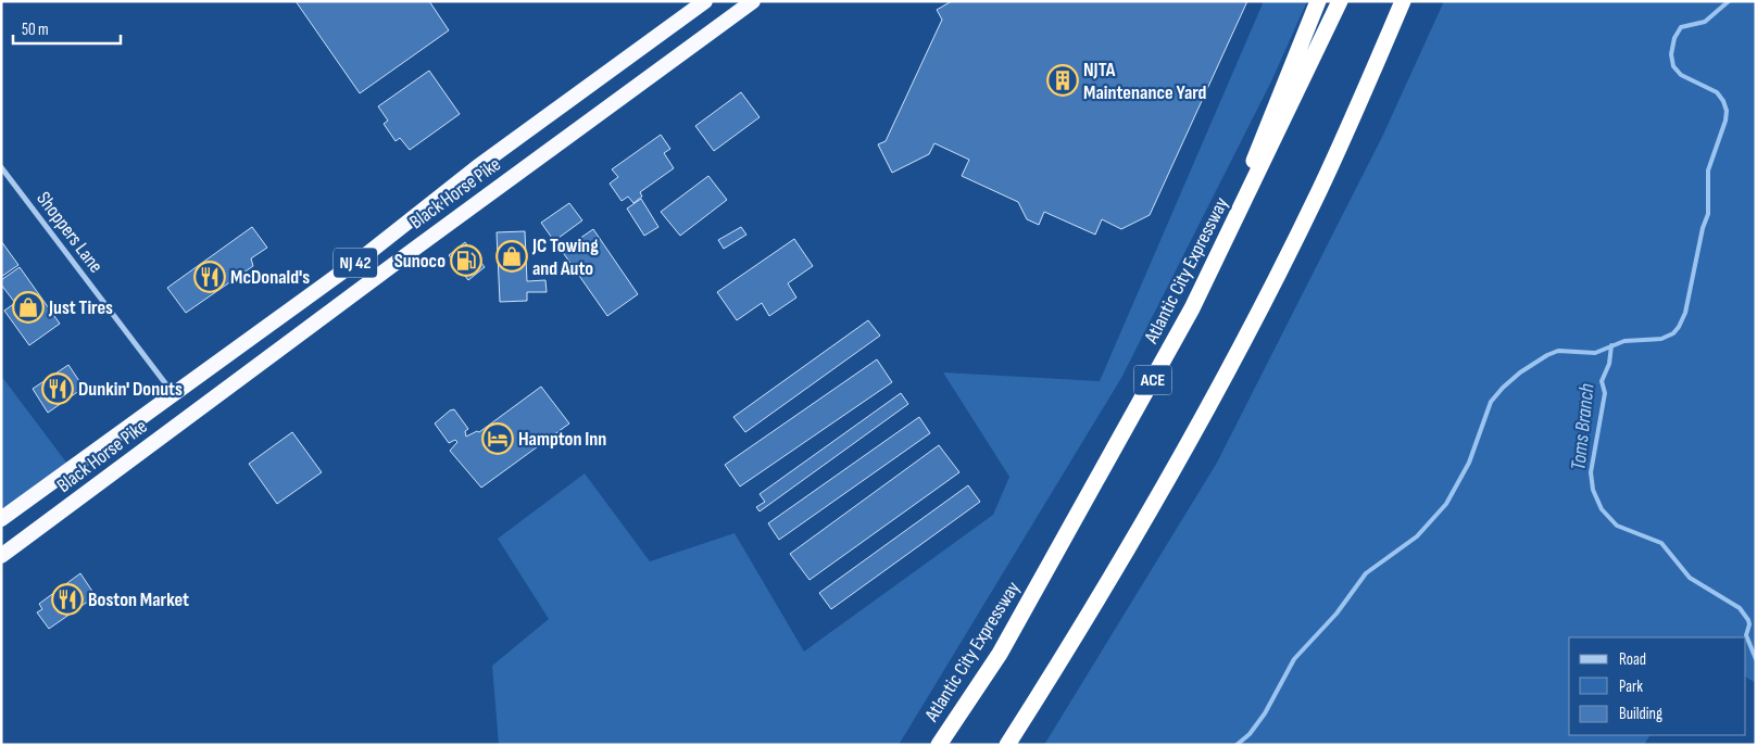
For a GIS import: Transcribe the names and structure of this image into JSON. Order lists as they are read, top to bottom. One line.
{"streets":{"highway":["Black Horse Pike","NJ 42","Atlantic City Expressway","ACE"],"street":["Shoppers Lane"]},"crossings":[["Black Horse Pike","Shoppers Lane"]],"water":["Toms Branch"],"places":{"building":["NJTA Maintenance Yard"],"shop":["JC Towing and Auto","Just Tires"],"fuel station":["Sunoco"],"restaurant":["McDonald's","Dunkin' Donuts","Boston Market"],"hotel":["Hampton Inn"]},"legend":["Road","Park","Building"],"scale_bar":"50 m"}
